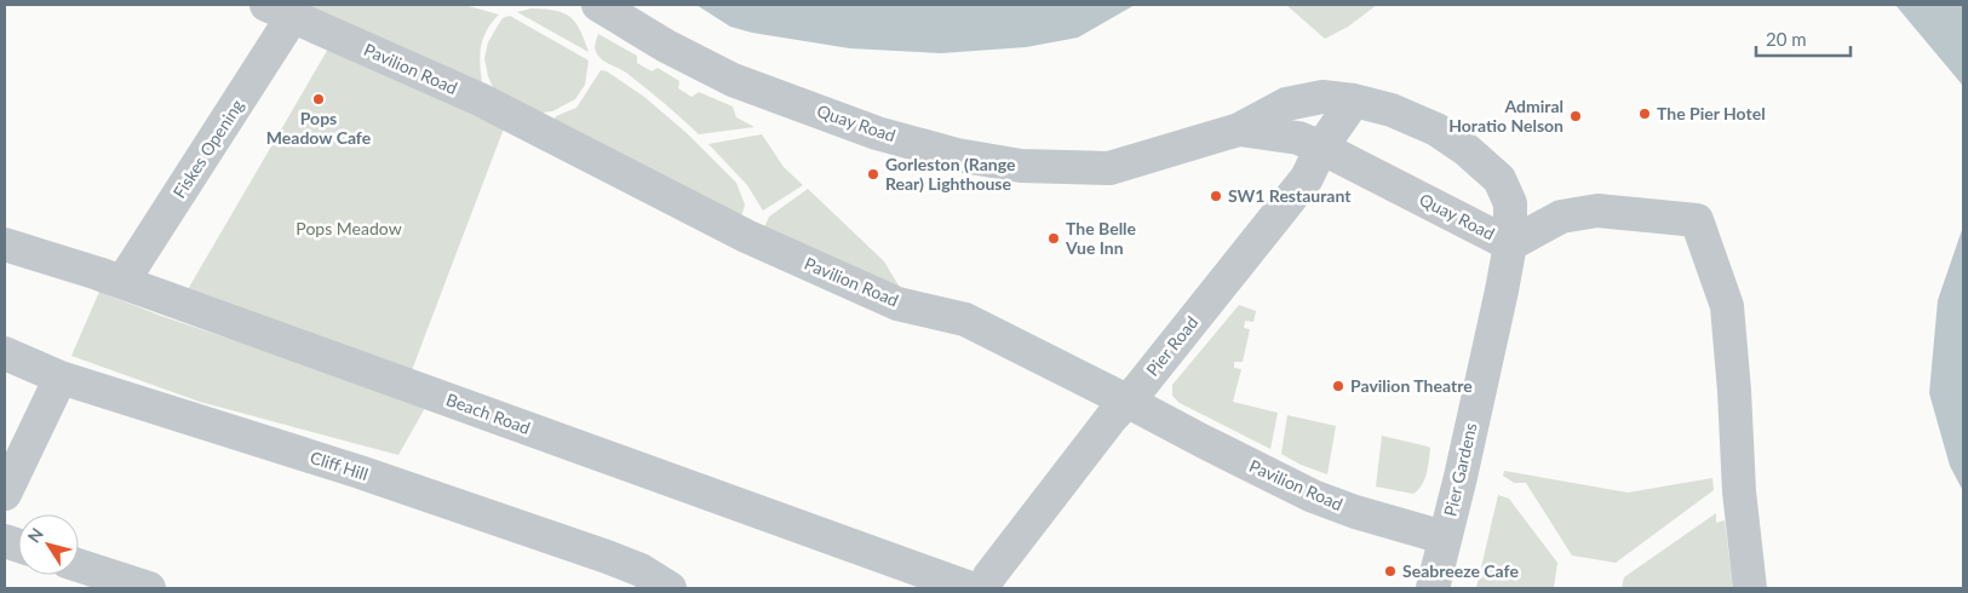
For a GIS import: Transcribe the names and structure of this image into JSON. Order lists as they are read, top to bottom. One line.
{"streets":{"street":["Pavilion Road","Quay Road","Fiskes Opening","Pier Road","Beach Road","Cliff Hill","Pier Gardens"]},"crossings":[["Pavilion Road","Fiskes Opening"],["Pavilion Road","Pier Road"],["Pavilion Road","Pier Gardens"],["Quay Road","Pier Road"],["Quay Road","Pier Gardens"],["Fiskes Opening","Beach Road"]],"parks":["Pops Meadow"],"places":["Pops Meadow Cafe","The Pier Hotel","Admiral Horatio Nelson","Gorleston (Range Rear) Lighthouse","SW1 Restaurant","The Belle Vue Inn","Pavilion Theatre","Seabreeze Cafe"],"scale_bar":"20 m","north":"top left"}
